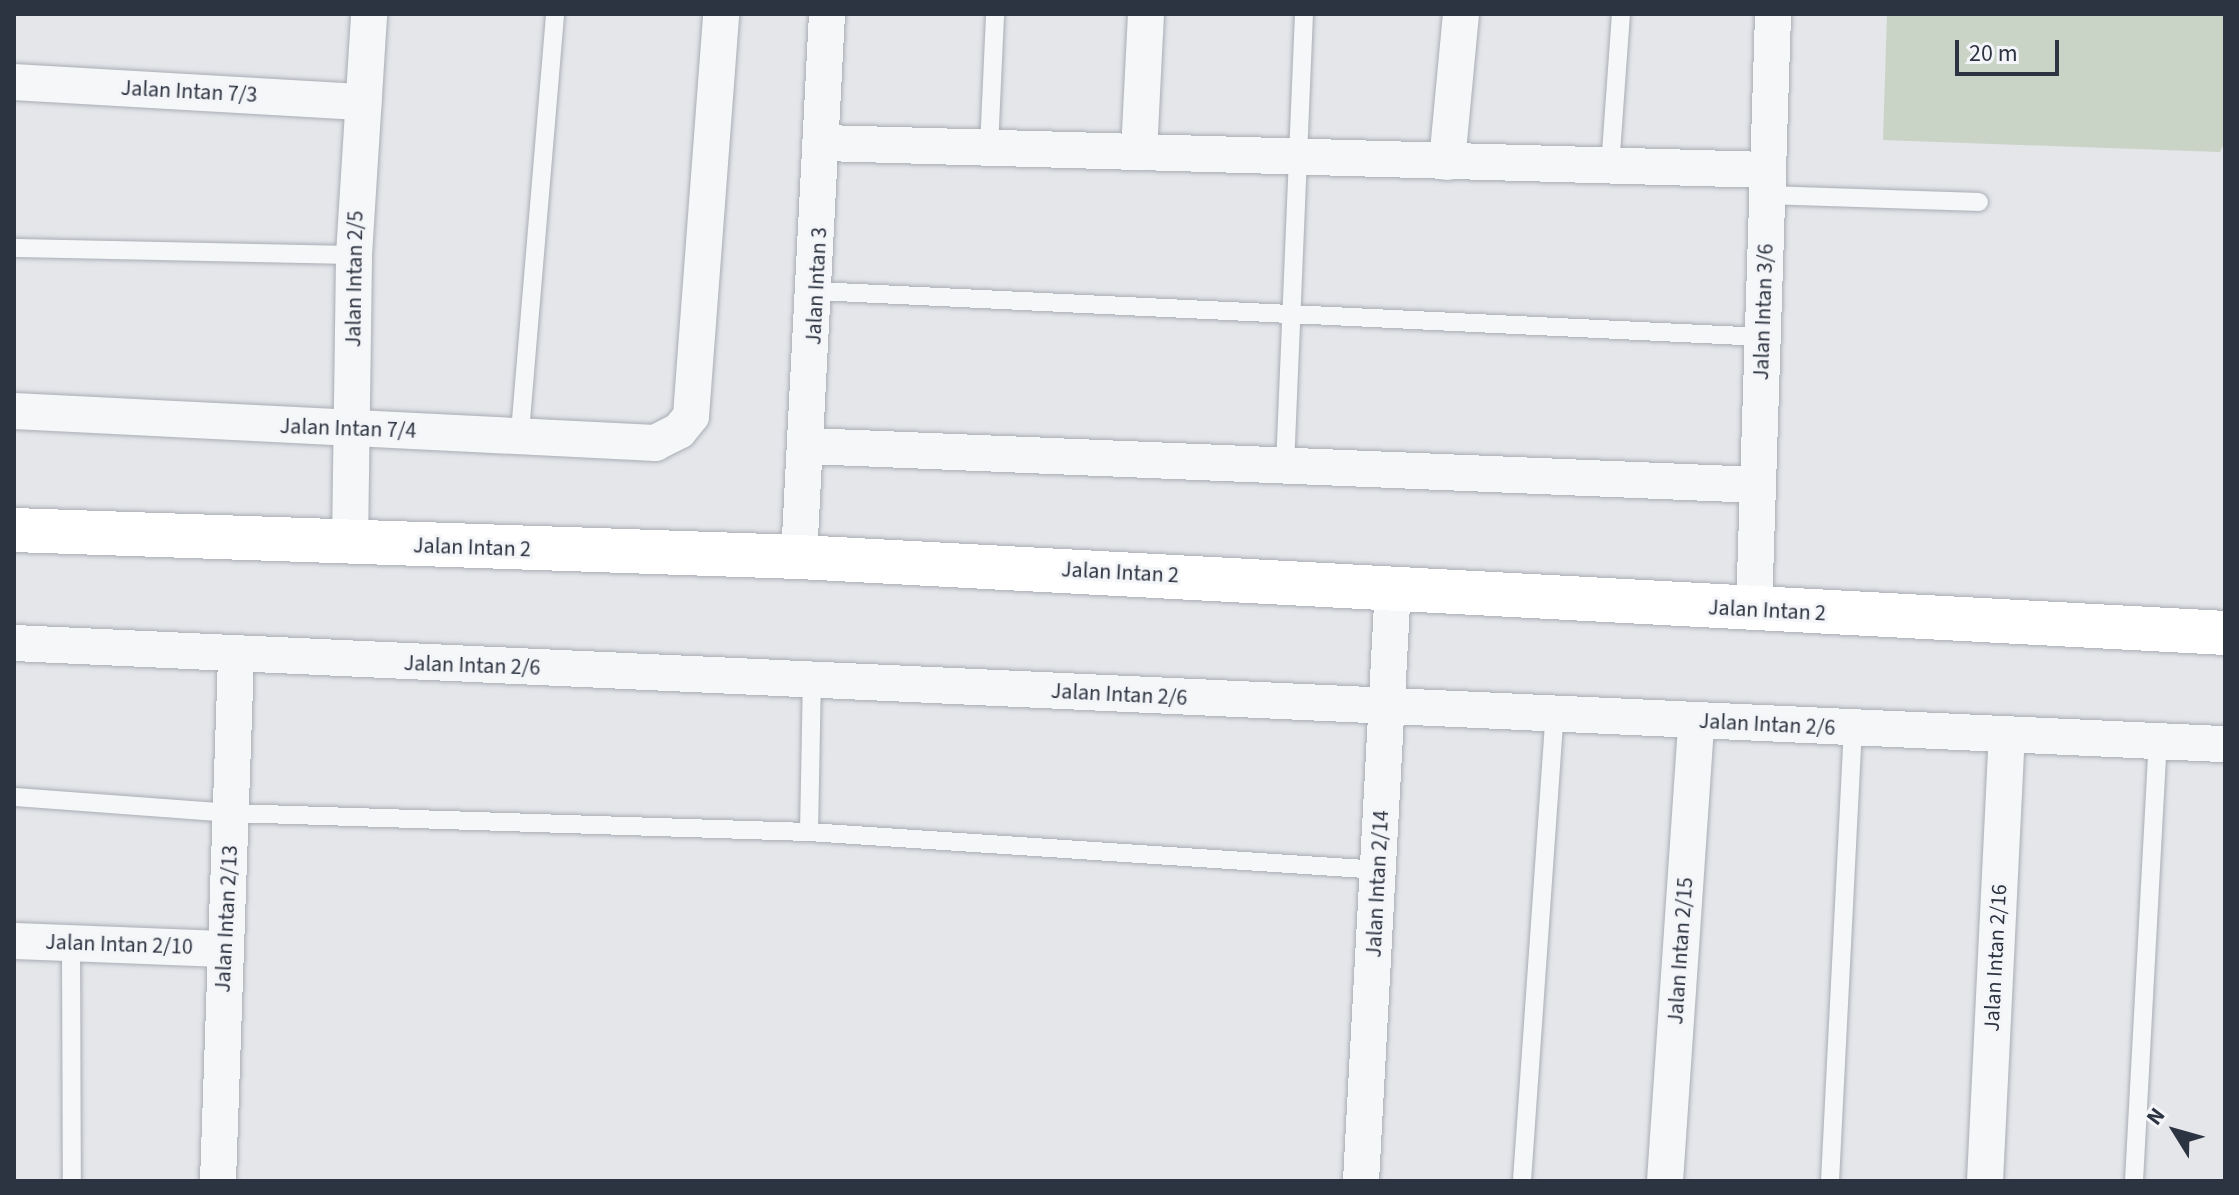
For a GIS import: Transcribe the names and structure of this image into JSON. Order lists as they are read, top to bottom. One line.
{"streets":{"street":["Jalan Intan 7/3","Jalan Intan 2/5","Jalan Intan 3","Jalan Intan 3/6","Jalan Intan 7/4","Jalan Intan 2","Jalan Intan 2/6","Jalan Intan 2/14","Jalan Intan 2/13","Jalan Intan 2/10","Jalan Intan 2/15","Jalan Intan 2/16"]},"crossings":[["Jalan Intan 7/3","Jalan Intan 2/5"],["Jalan Intan 2/5","Jalan Intan 7/4"],["Jalan Intan 2/5","Jalan Intan 2"],["Jalan Intan 3","Jalan Intan 2"],["Jalan Intan 3/6","Jalan Intan 2"],["Jalan Intan 2","Jalan Intan 2/14"],["Jalan Intan 2/6","Jalan Intan 2/14"],["Jalan Intan 2/6","Jalan Intan 2/13"],["Jalan Intan 2/6","Jalan Intan 2/15"],["Jalan Intan 2/6","Jalan Intan 2/16"],["Jalan Intan 2/13","Jalan Intan 2/10"]],"scale_bar":"20 m","north":"top left"}
